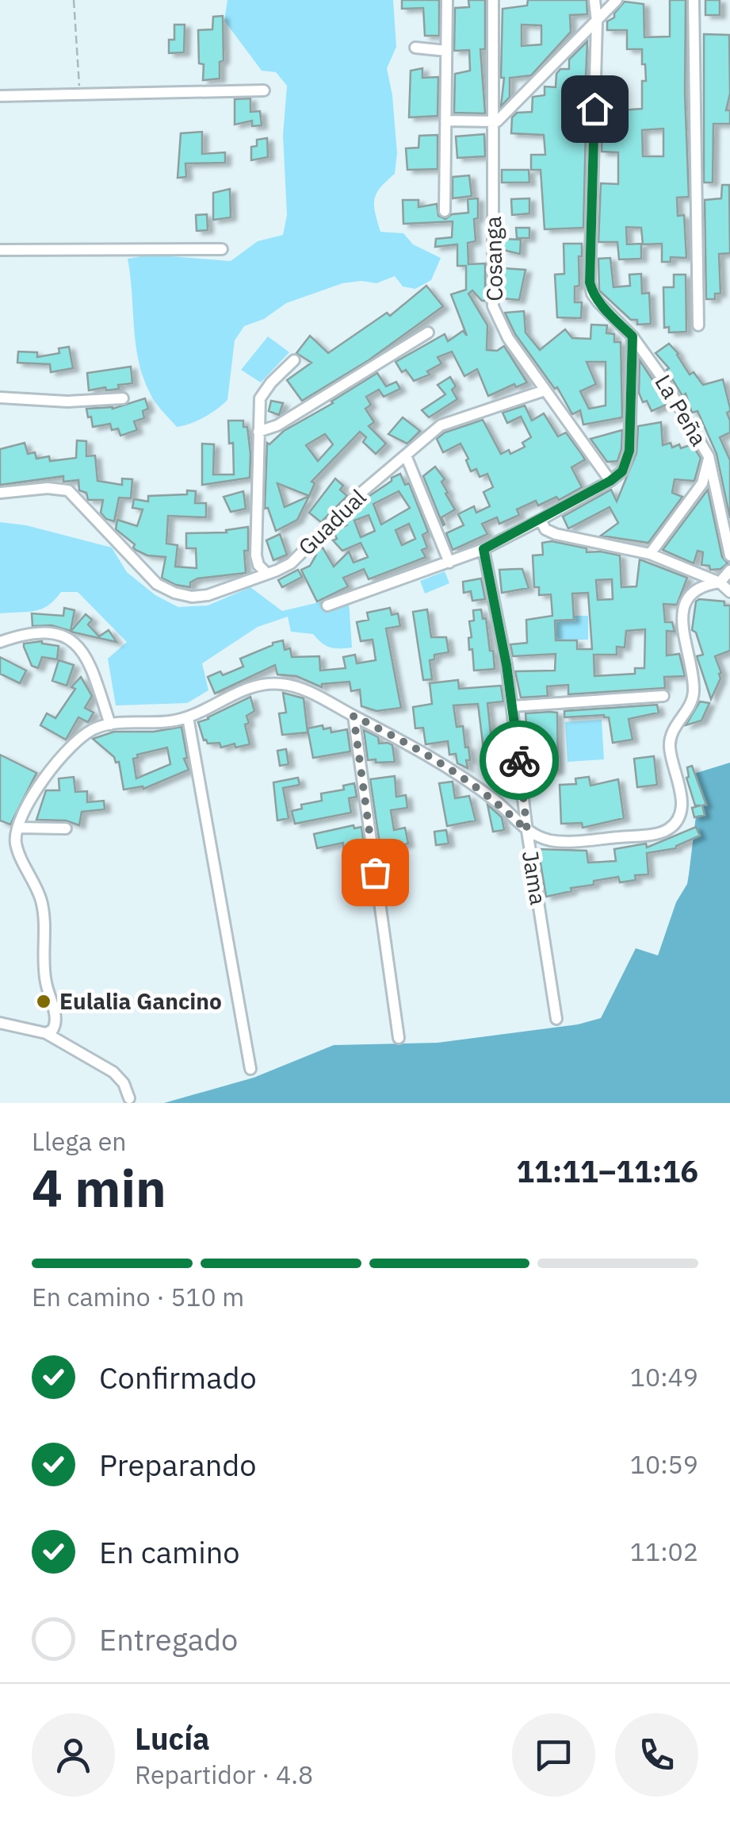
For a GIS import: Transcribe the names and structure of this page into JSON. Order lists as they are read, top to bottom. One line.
{"streets":{"street":["Cosanga","La Peña","Guadual","Jama"]},"crossings":[["Cosanga","Guadual"]],"places":["Eulalia Gancino"],"page":{"heading":["4 min","Llega en","11:11–11:16"],"panel":["Lucía","Repartidor · 4.8"],"bar":"En camino · 510 m","list":[["Confirmado","10:49"],["Preparando","10:59"],["En camino","11:02"],"Entregado"]}}
